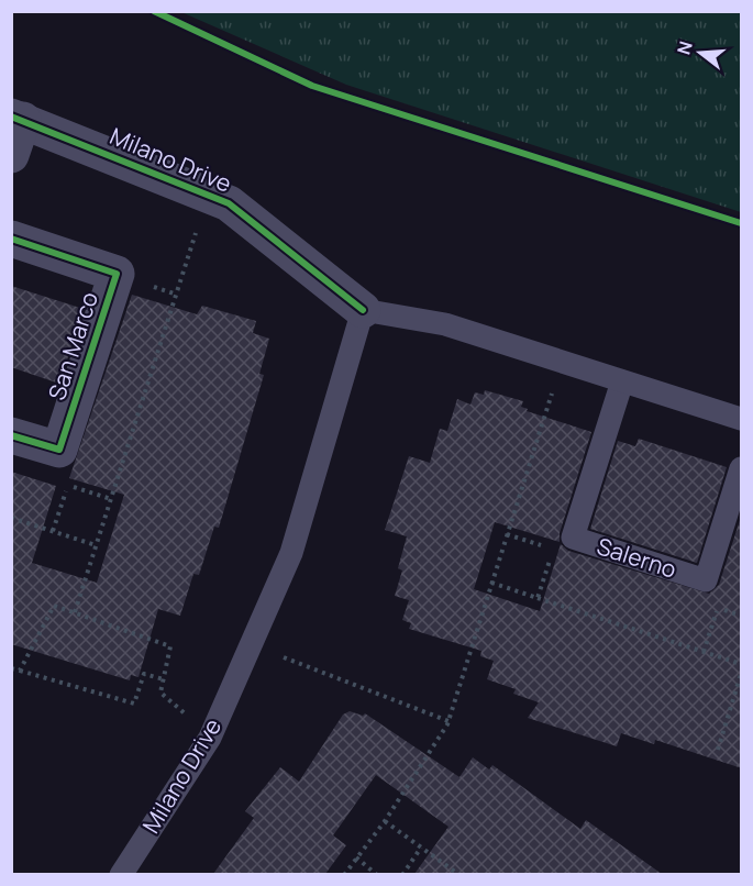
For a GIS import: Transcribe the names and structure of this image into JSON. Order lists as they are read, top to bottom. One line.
{"streets":{"street":["Milano Drive","San Marco"],"lane":["Salerno"]},"north":"left"}
